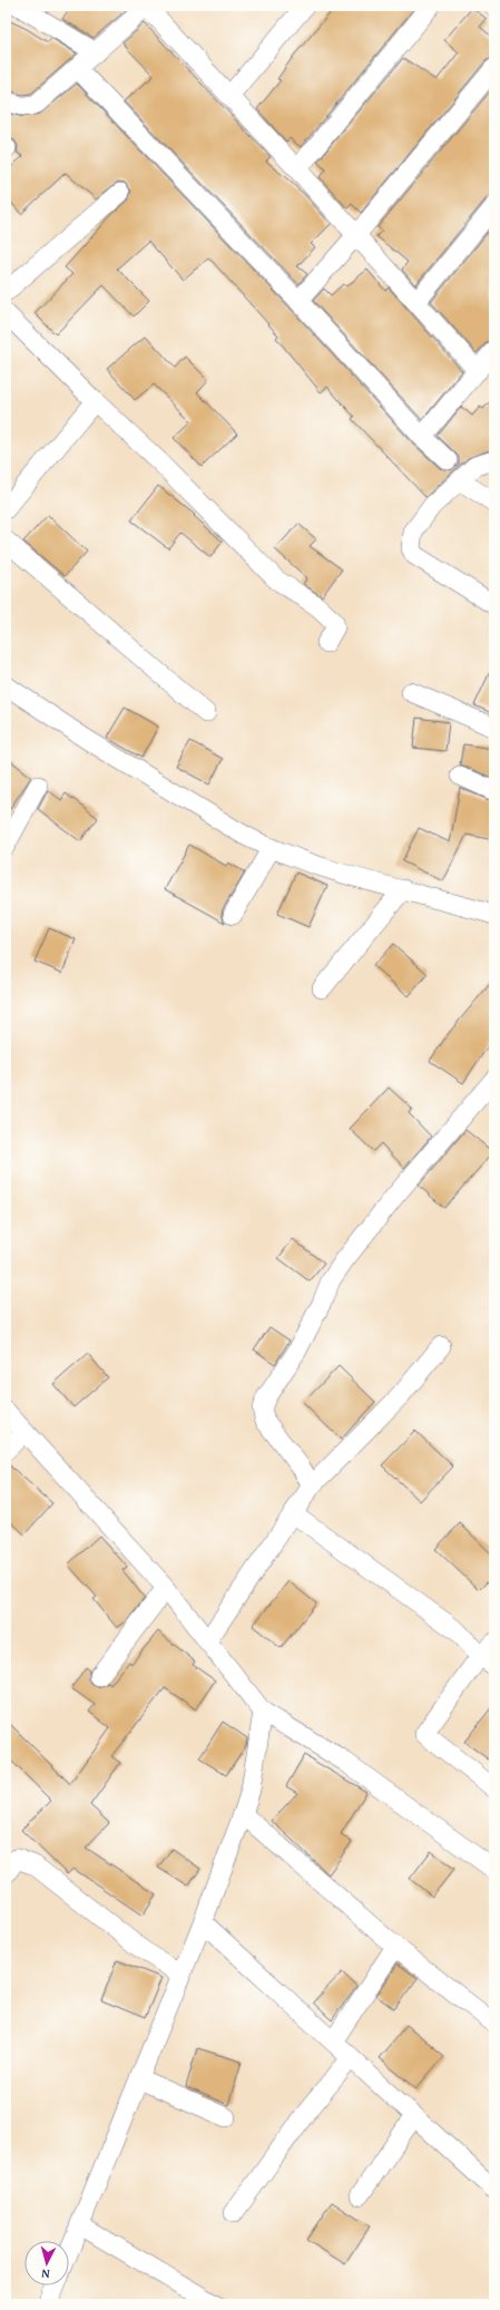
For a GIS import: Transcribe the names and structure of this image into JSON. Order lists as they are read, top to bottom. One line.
{"north":"bottom"}
